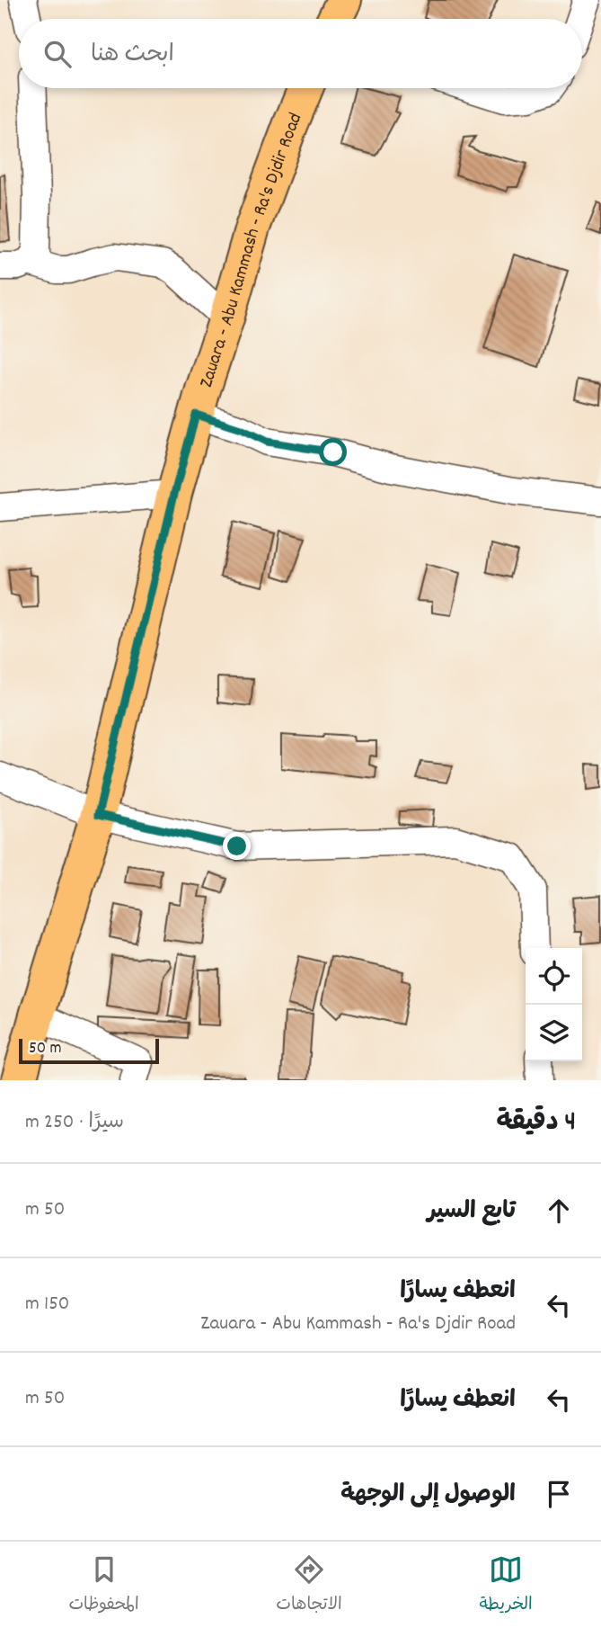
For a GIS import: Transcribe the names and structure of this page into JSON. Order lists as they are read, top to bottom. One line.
{"streets":{"main road":["Zauara - Abu Kammash - Ra's Djdir Road"]},"scale_bar":"50 m","page":{"search":"ابحث هنا","scale":"50 m","heading":["4 دقيقة","سيرًا · 250 m"],"list":[["تابع السير","50 m"],["انعطف يسارًا","Zauara - Abu Kammash - Ra's Djdir Road","150 m"],["انعطف يسارًا","50 m"],"الوصول إلى الوجهة"],"nav":["الخريطة","الاتجاهات","المحفوظات"]}}
